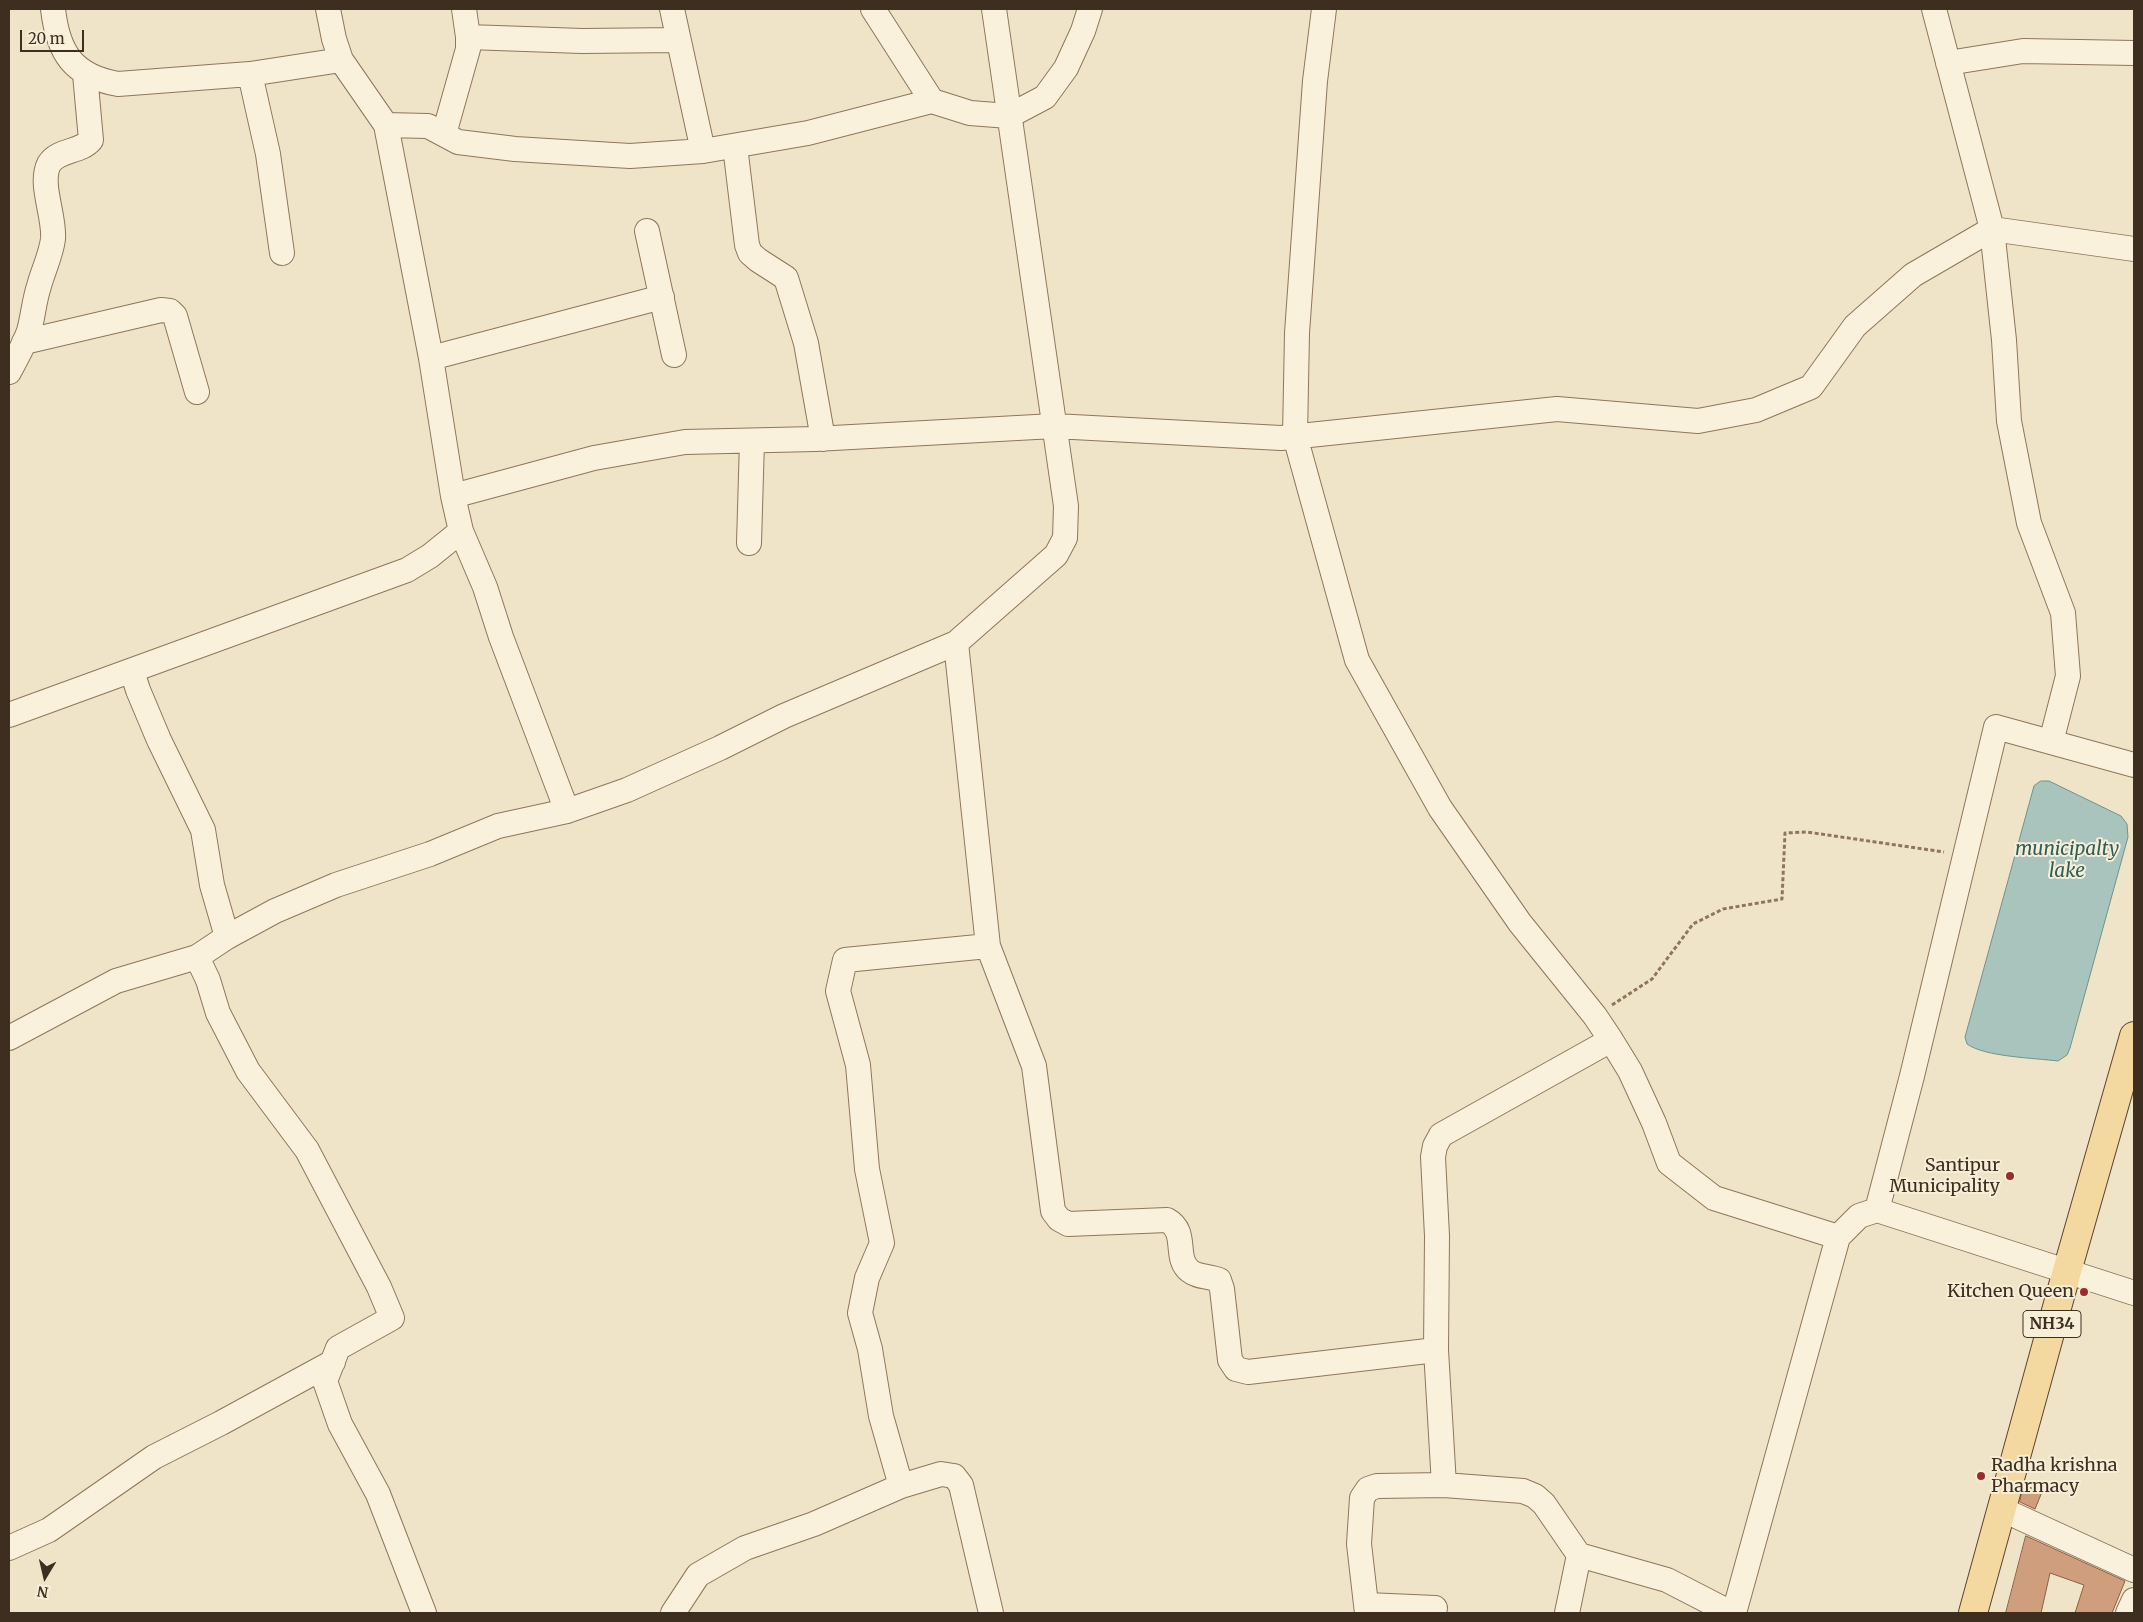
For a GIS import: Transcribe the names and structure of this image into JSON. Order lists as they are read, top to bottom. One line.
{"streets":{"main road":["NH34"]},"water":["municipalty lake"],"places":["Santipur Municipality","Kitchen Queen","Radha krishna Pharmacy"],"scale_bar":"20 m","north":"bottom"}
